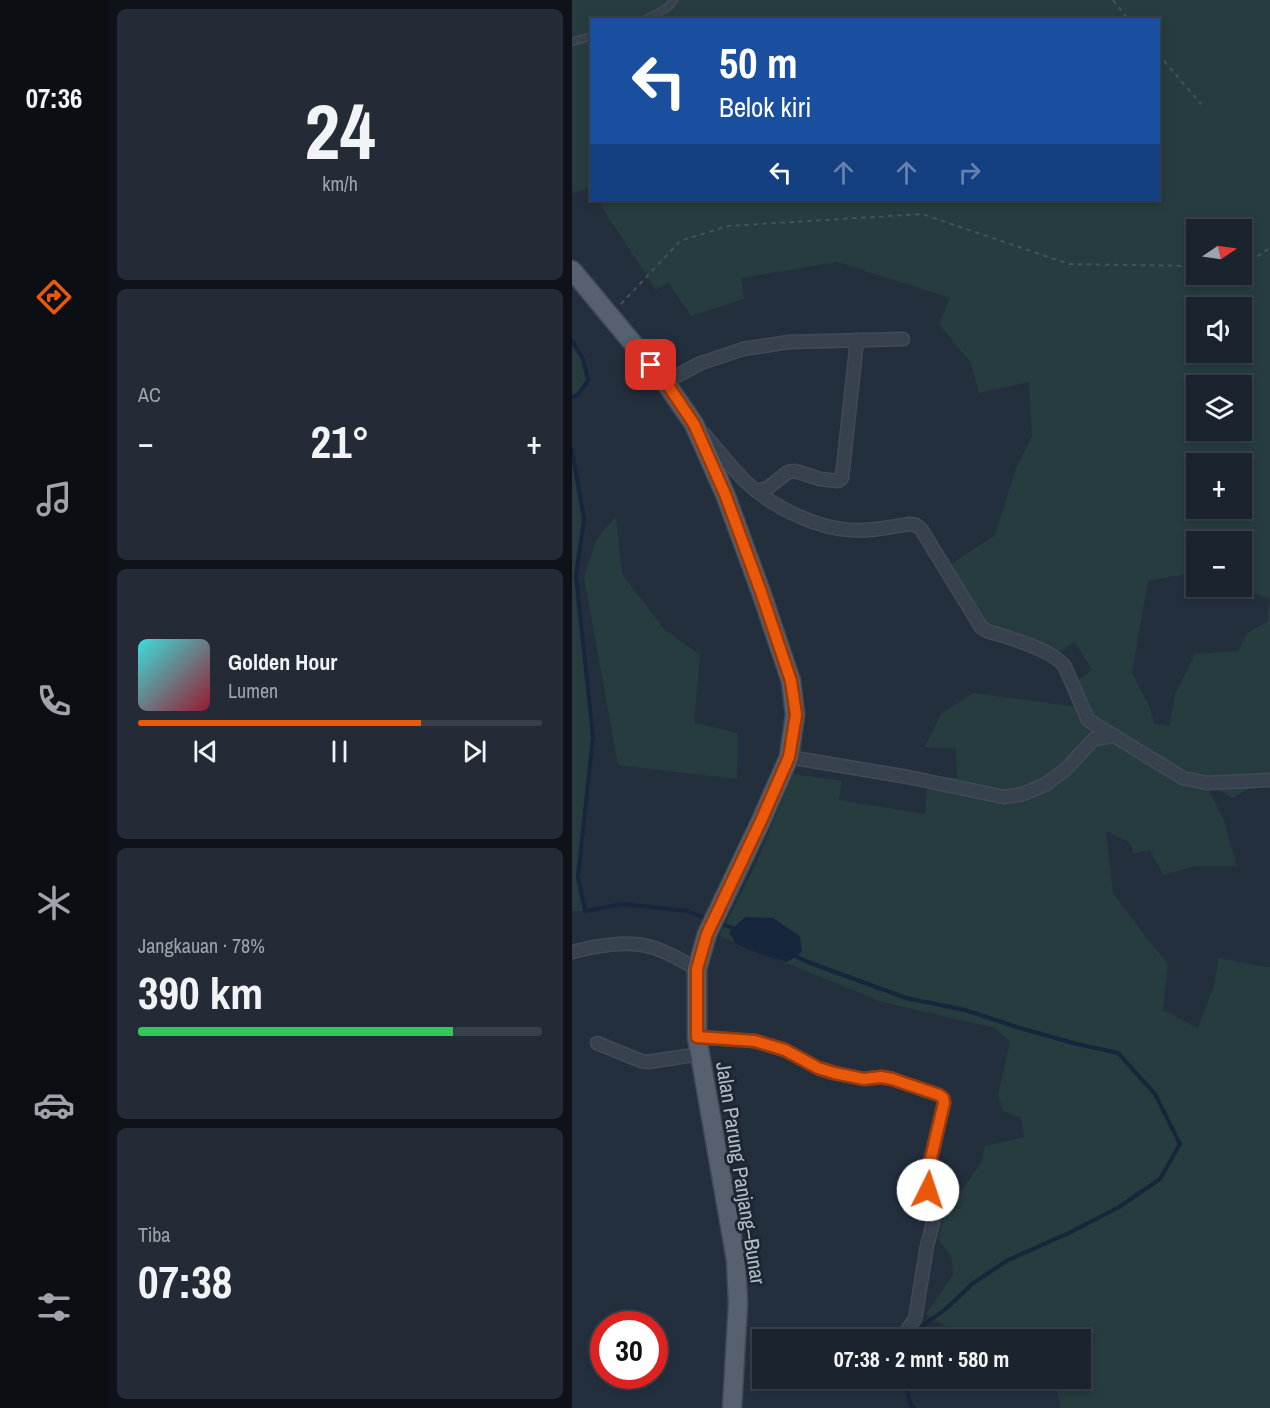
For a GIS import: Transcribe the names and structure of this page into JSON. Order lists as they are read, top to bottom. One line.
{"streets":{"main road":["Jalan Parung Panjang–Bunar"]},"north":"right","page":{"tabs":"07:36","tile":[["24","km/h"],"AC",["Jangkauan · 78%","390 km"],["Tiba","07:38"]],"turn":["50 m","Belok kiri"],"map_buttons":["+","−"],"heat":["−","21°","+"],"song":["Golden Hour","Lumen"],"limit":"30","trip":"07:38 · 2 mnt · 580 m"}}
